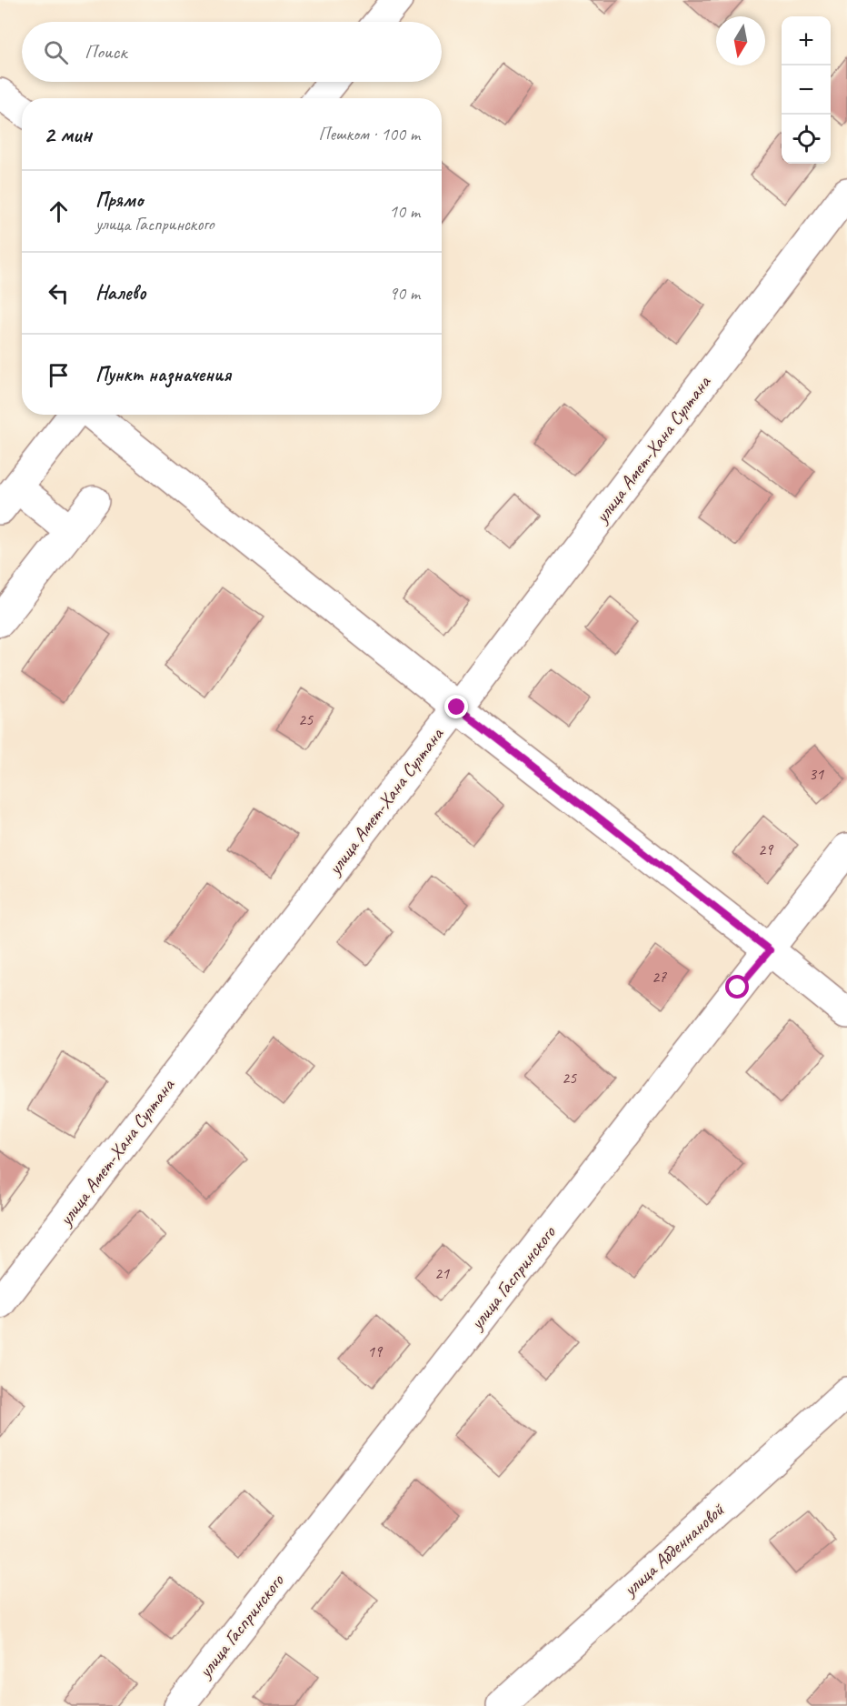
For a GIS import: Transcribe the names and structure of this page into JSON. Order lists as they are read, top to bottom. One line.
{"streets":{"street":["улица Амет-Хана Султана","улица Гаспринского","улица Абденнановой"]},"house_numbers":["25","31","29","27","25","21","19"],"north":"bottom","page":{"map_buttons":["+","−"],"search":"Поиск","heading":["2 мин","Пешком · 100 m"],"list":[["Прямо","улица Гаспринского","10 m"],["Налево","90 m"],"Пункт назначения"]}}
